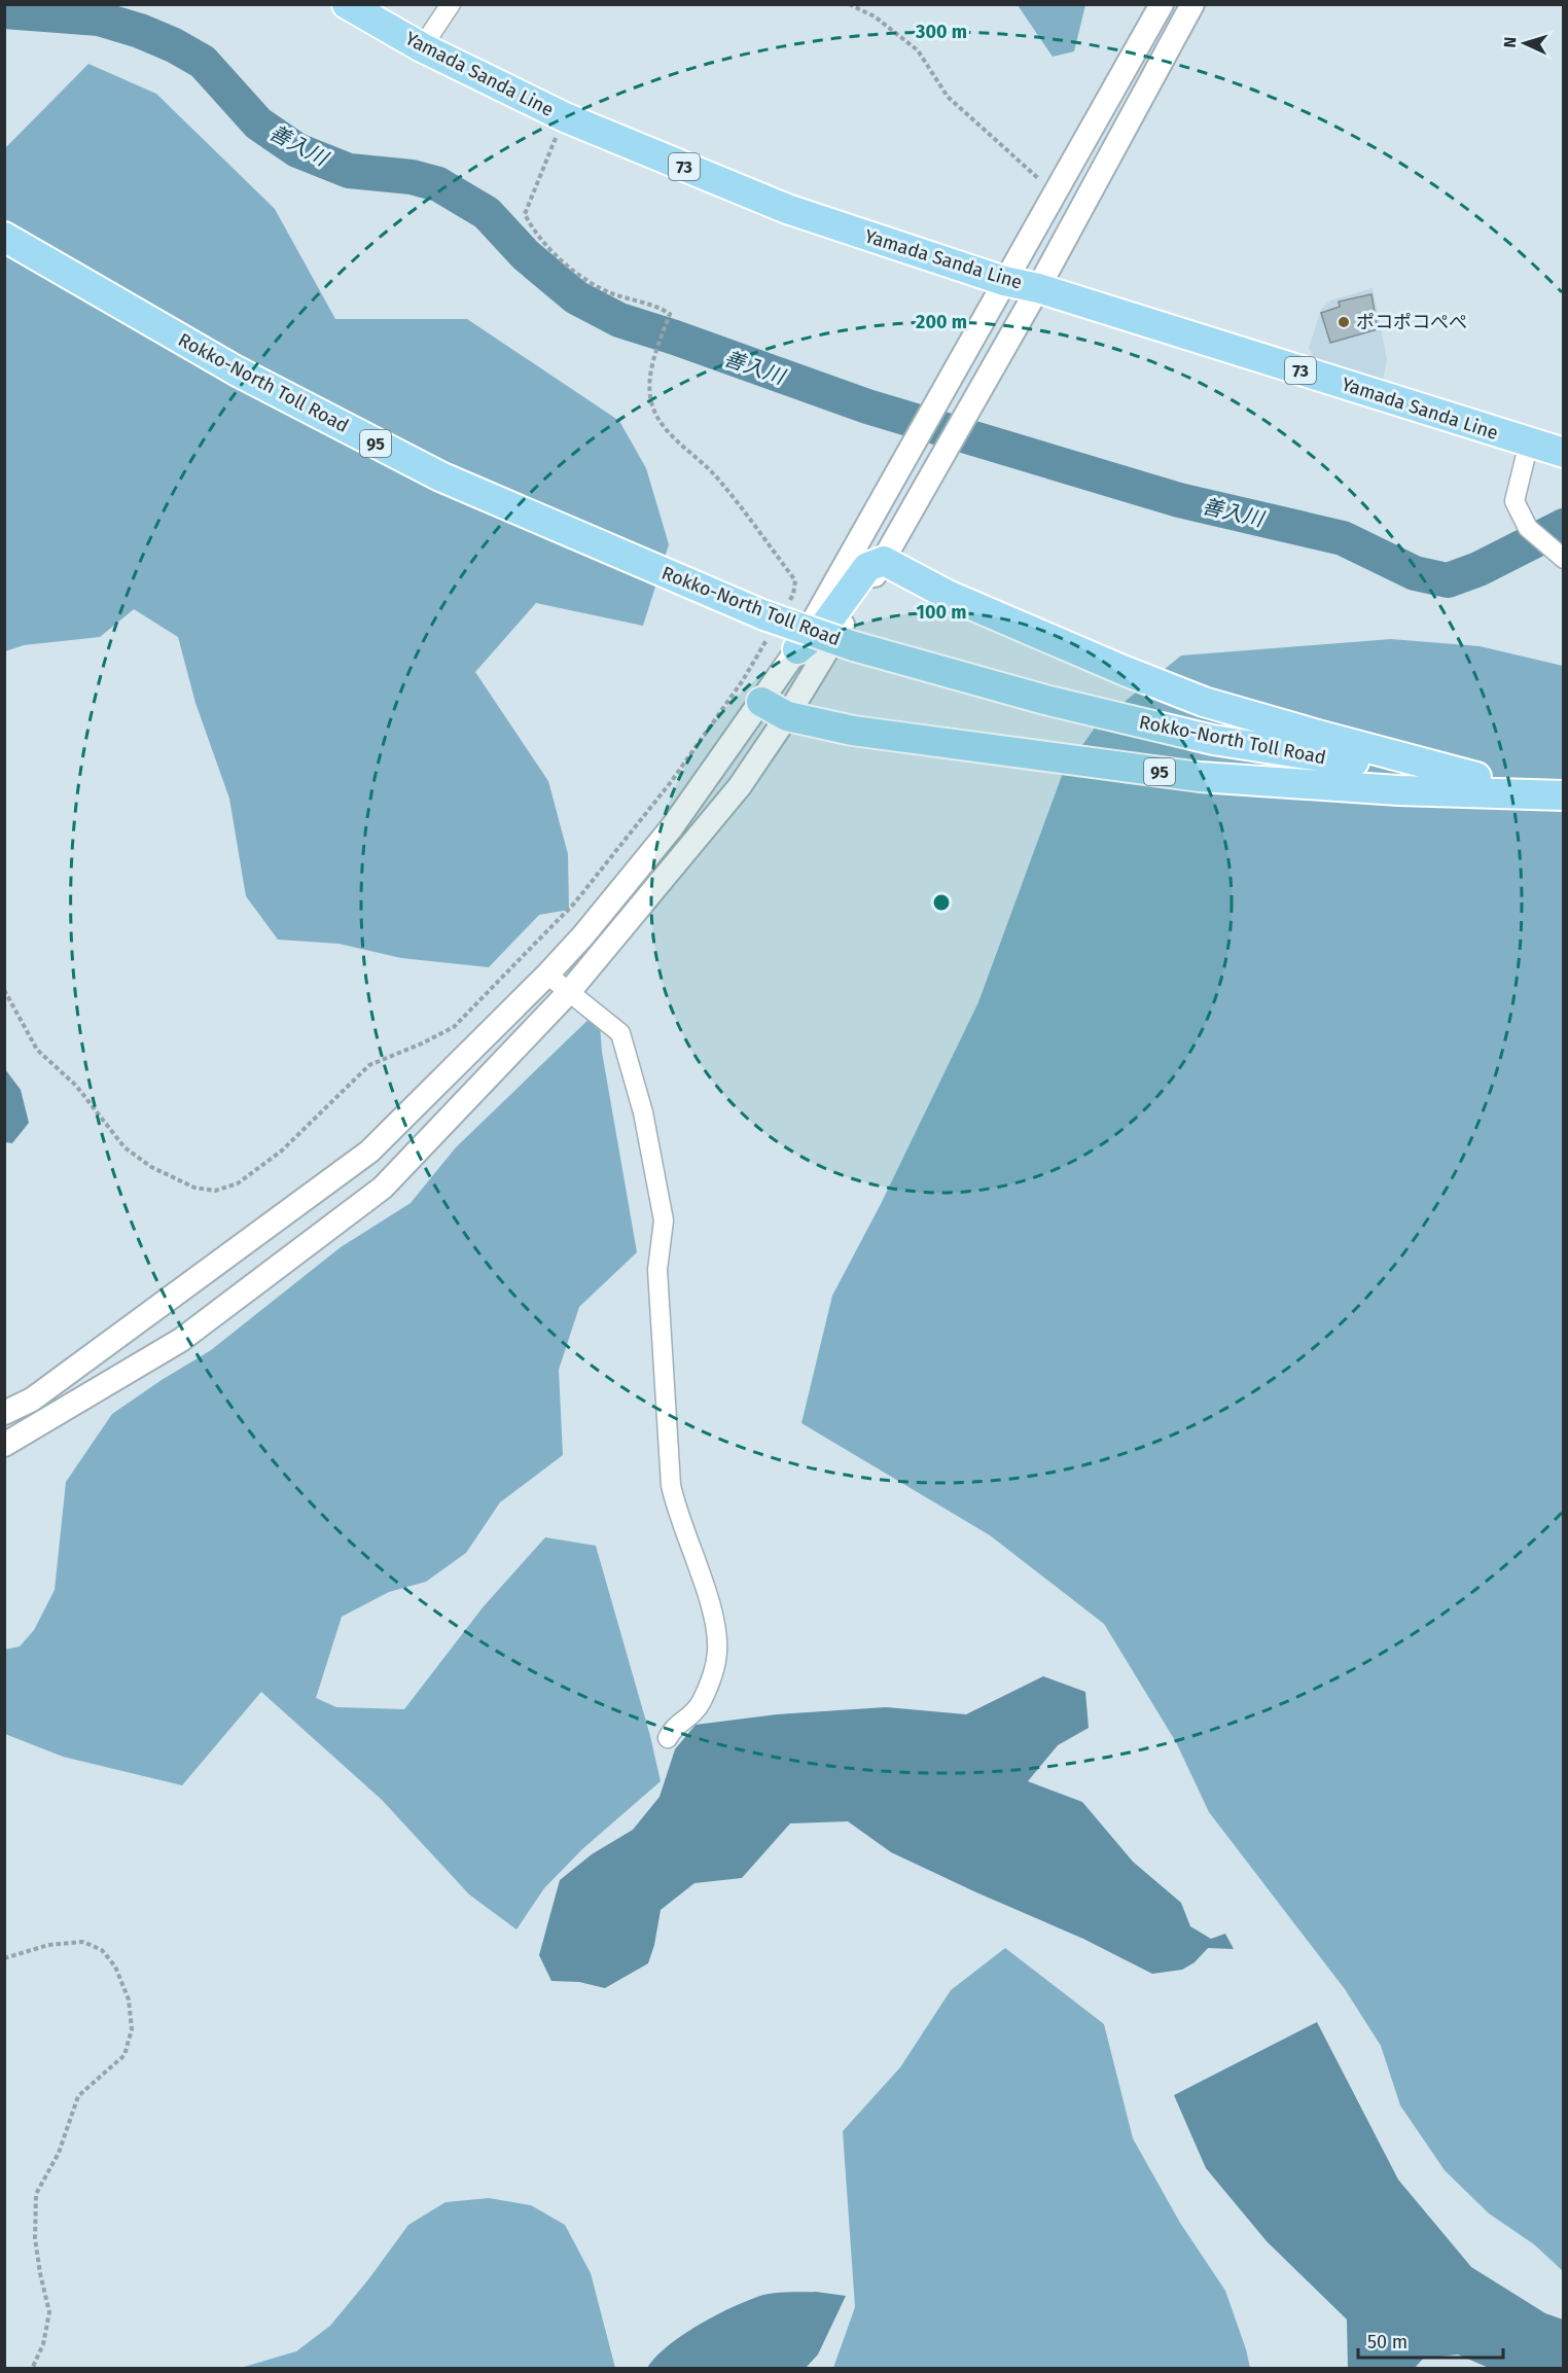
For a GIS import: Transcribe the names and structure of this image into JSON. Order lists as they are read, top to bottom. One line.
{"streets":{"main road":["Yamada Sanda Line","73","Rokko-North Toll Road","95"]},"crossings":[["Rokko-North Toll Road","95"]],"water":["善入川"],"places":["ポコポコぺぺ"],"scale_bar":"50 m","north":"left","rings":["300 m","200 m","100 m"]}
